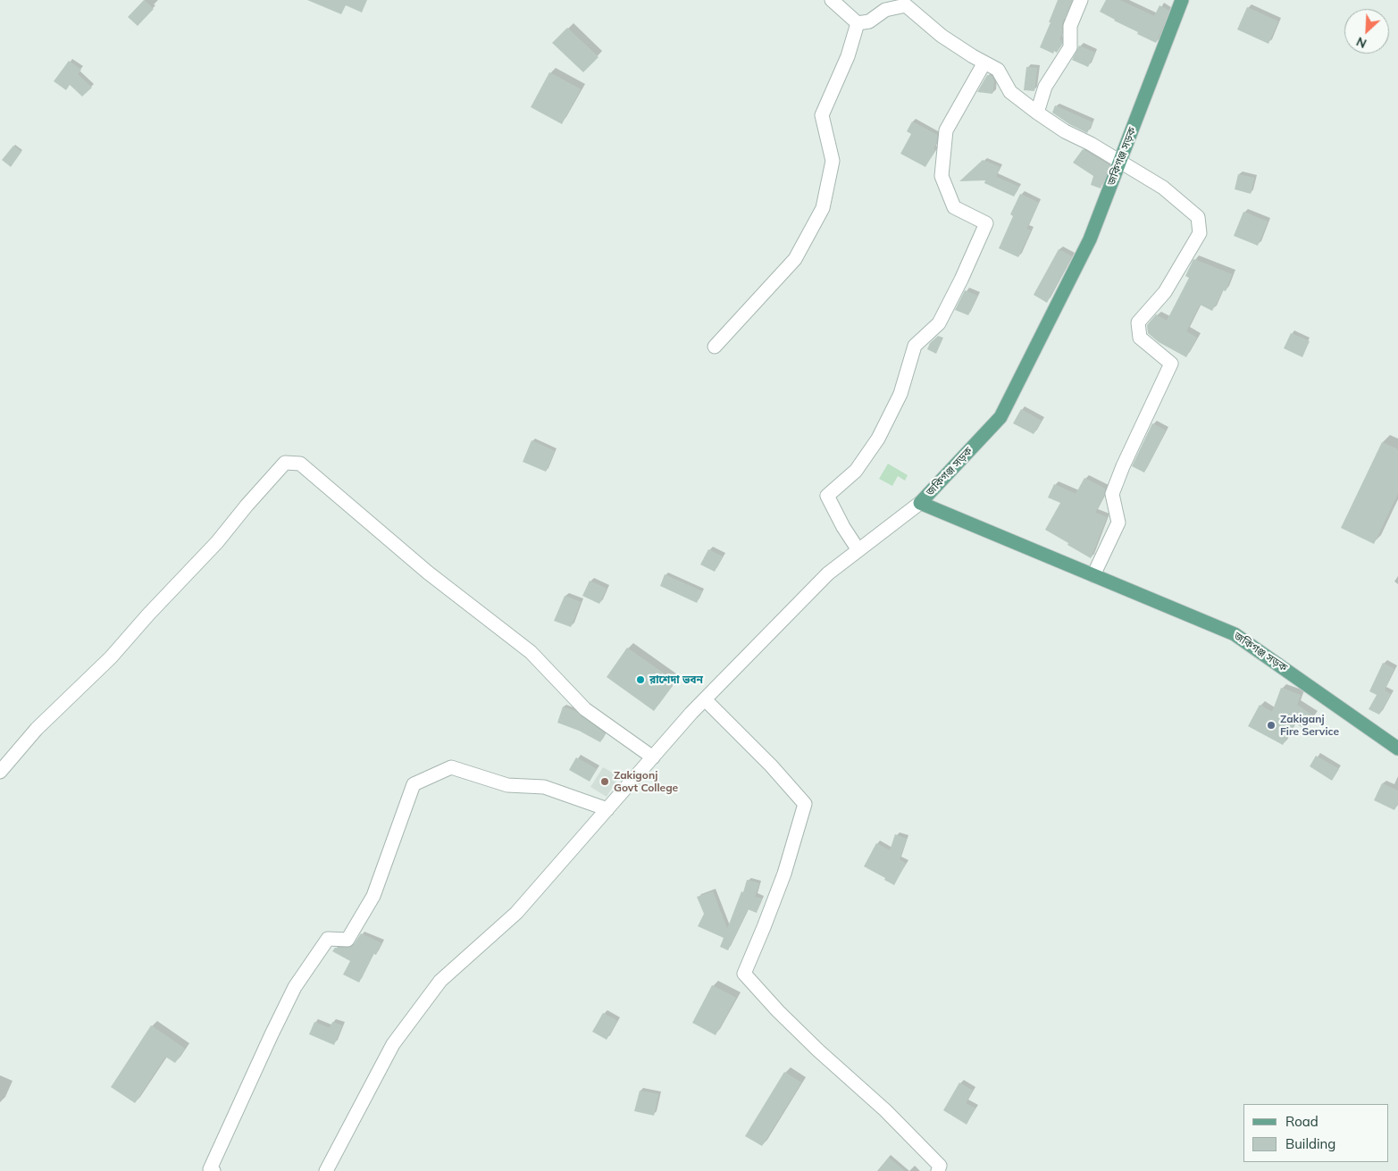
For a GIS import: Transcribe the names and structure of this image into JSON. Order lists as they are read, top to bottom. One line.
{"streets":{"main road":["জকিগঞ্জ সড়ক"]},"places":["রাশেদা ভবন","Zakiganj Fire Service","Zakigonj Govt College"],"legend":["Road","Building"],"north":"bottom left"}
